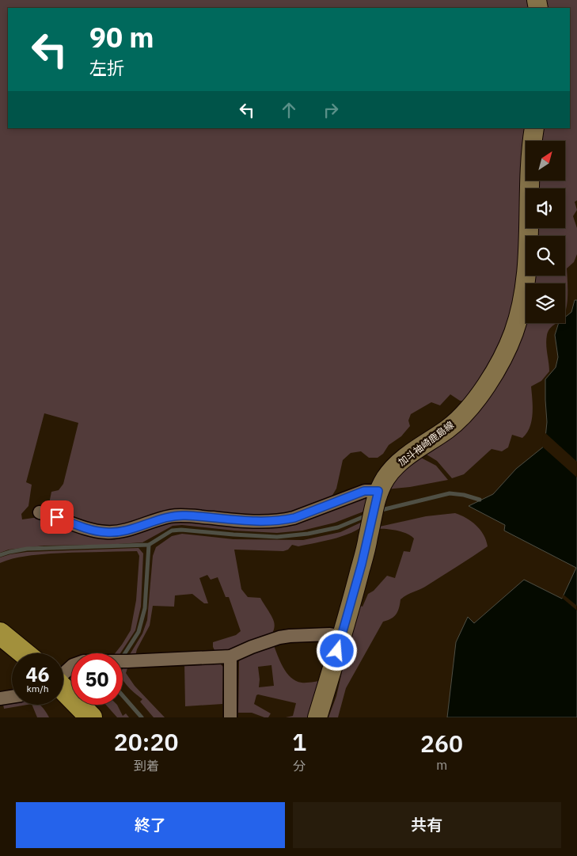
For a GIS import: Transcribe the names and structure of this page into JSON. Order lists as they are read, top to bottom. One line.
{"streets":{"main road":["加斗袖崎鹿島線"]},"north":"top right","page":{"turn":["90 m","左折"],"speed":"46 km/h","limit":"50","eta":["20:20","到着","1","分","260","m"],"buttons":["終了","共有"]}}
